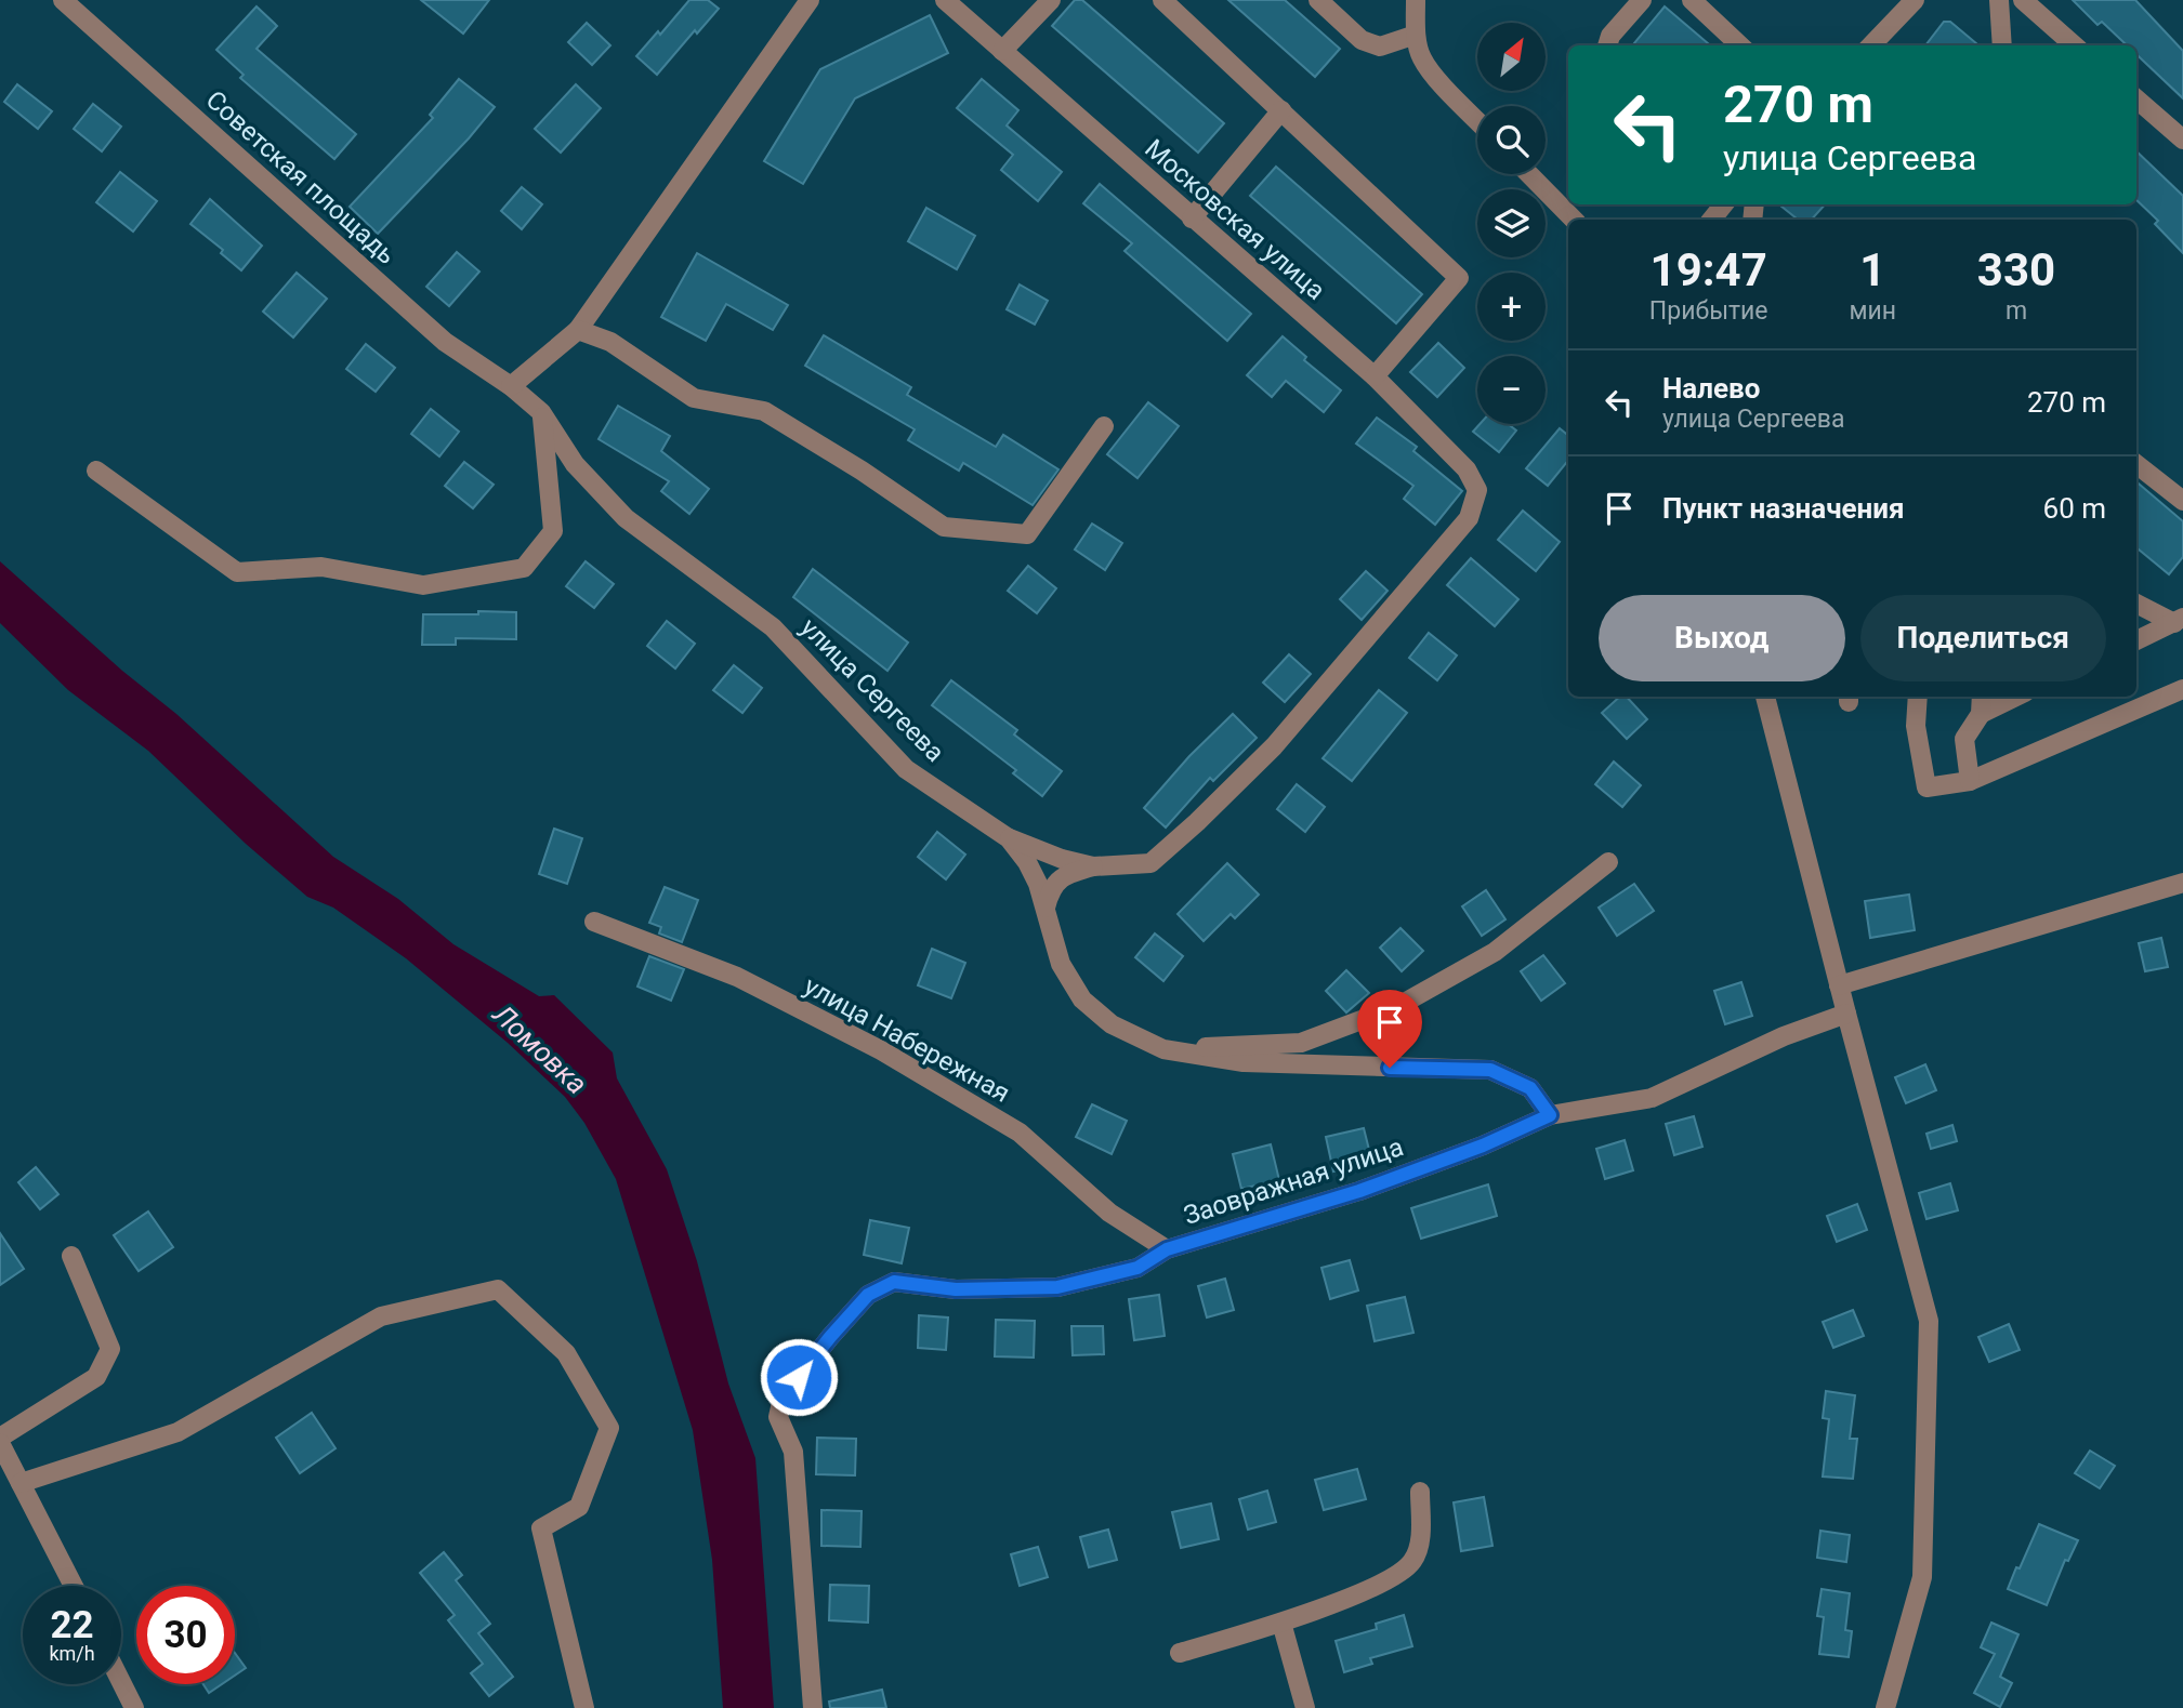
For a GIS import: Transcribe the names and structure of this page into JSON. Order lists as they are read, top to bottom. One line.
{"streets":{"street":["Советская площадь","Московская улица","улица Сергеева","улица Набережная","Заовражная улица"]},"crossings":[["Советская площадь","улица Сергеева"],["улица Сергеева","Заовражная улица"],["улица Набережная","Заовражная улица"]],"water":["Ломовка"],"north":"top right","page":{"map_buttons":["+","−"],"turn":["270 m","улица Сергеева"],"eta":["19:47","Прибытие","1","мин","330","m"],"list":[{"name":"Налево","note":"улица Сергеева","value":"270 m"},{"name":"Пункт назначения","value":"60 m"}],"buttons":["Выход","Поделиться"],"speed":"22 km/h","limit":"30"}}
